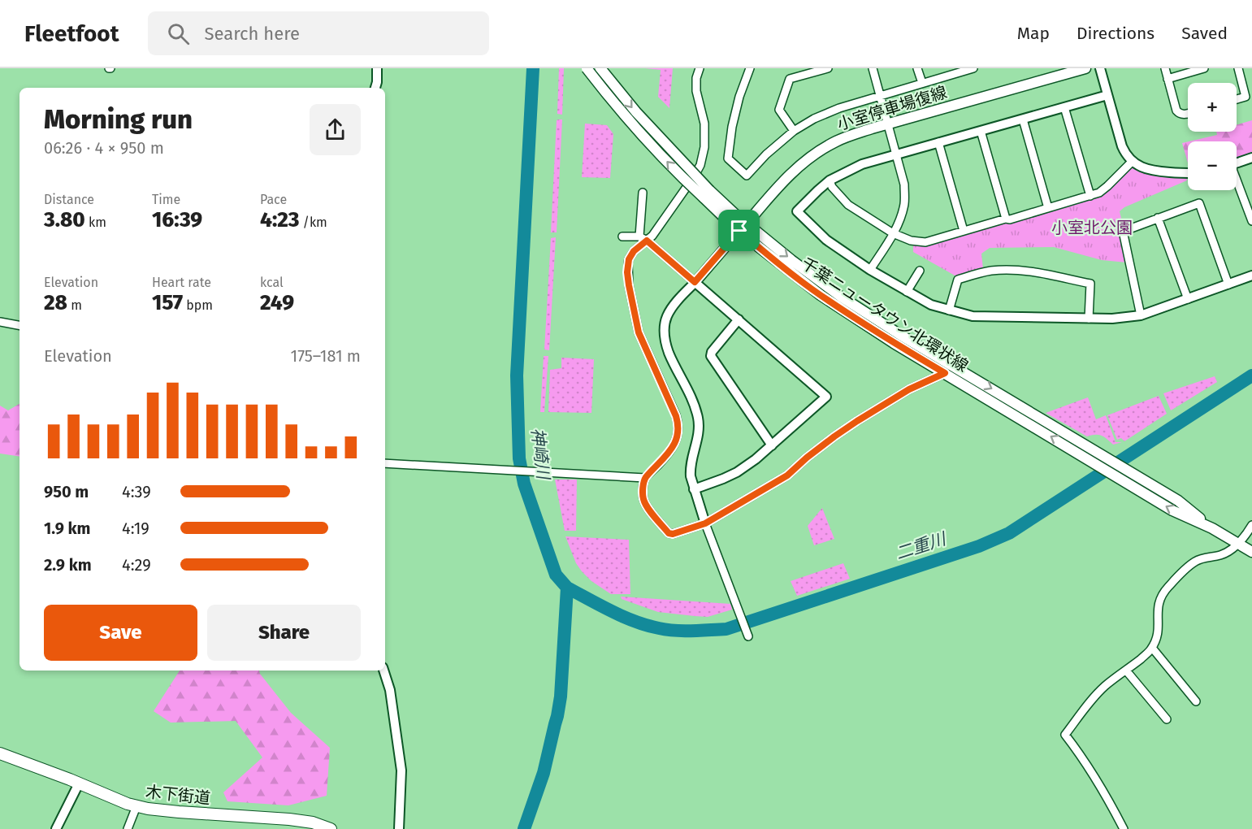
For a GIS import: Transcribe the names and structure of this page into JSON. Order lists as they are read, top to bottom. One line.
{"streets":{"main road":["小室停車場復線","千葉ニュータウン北環状線","木下街道"]},"crossings":[["小室停車場復線","千葉ニュータウン北環状線"]],"water":["神崎川","二重川"],"parks":["小室北公園"],"page":{"header":"Fleetfoot","search":"Search here","nav":["Map","Directions","Saved"],"map_buttons":["+","−"],"heading":["Morning run","06:26 · 4 × 950 m"],"stats":[["Distance","3.80 km"],["Time","16:39"],["Pace","4:23 /km"],["Elevation","28 m"],["Heart rate","157 bpm"],["kcal","249"]],"chart":["Elevation","175–181 m"],"list":[{"name":"950 m","note":"4:39"},{"name":"1.9 km","note":"4:19"},{"name":"2.9 km","note":"4:29"}],"buttons":["Save","Share"]}}
